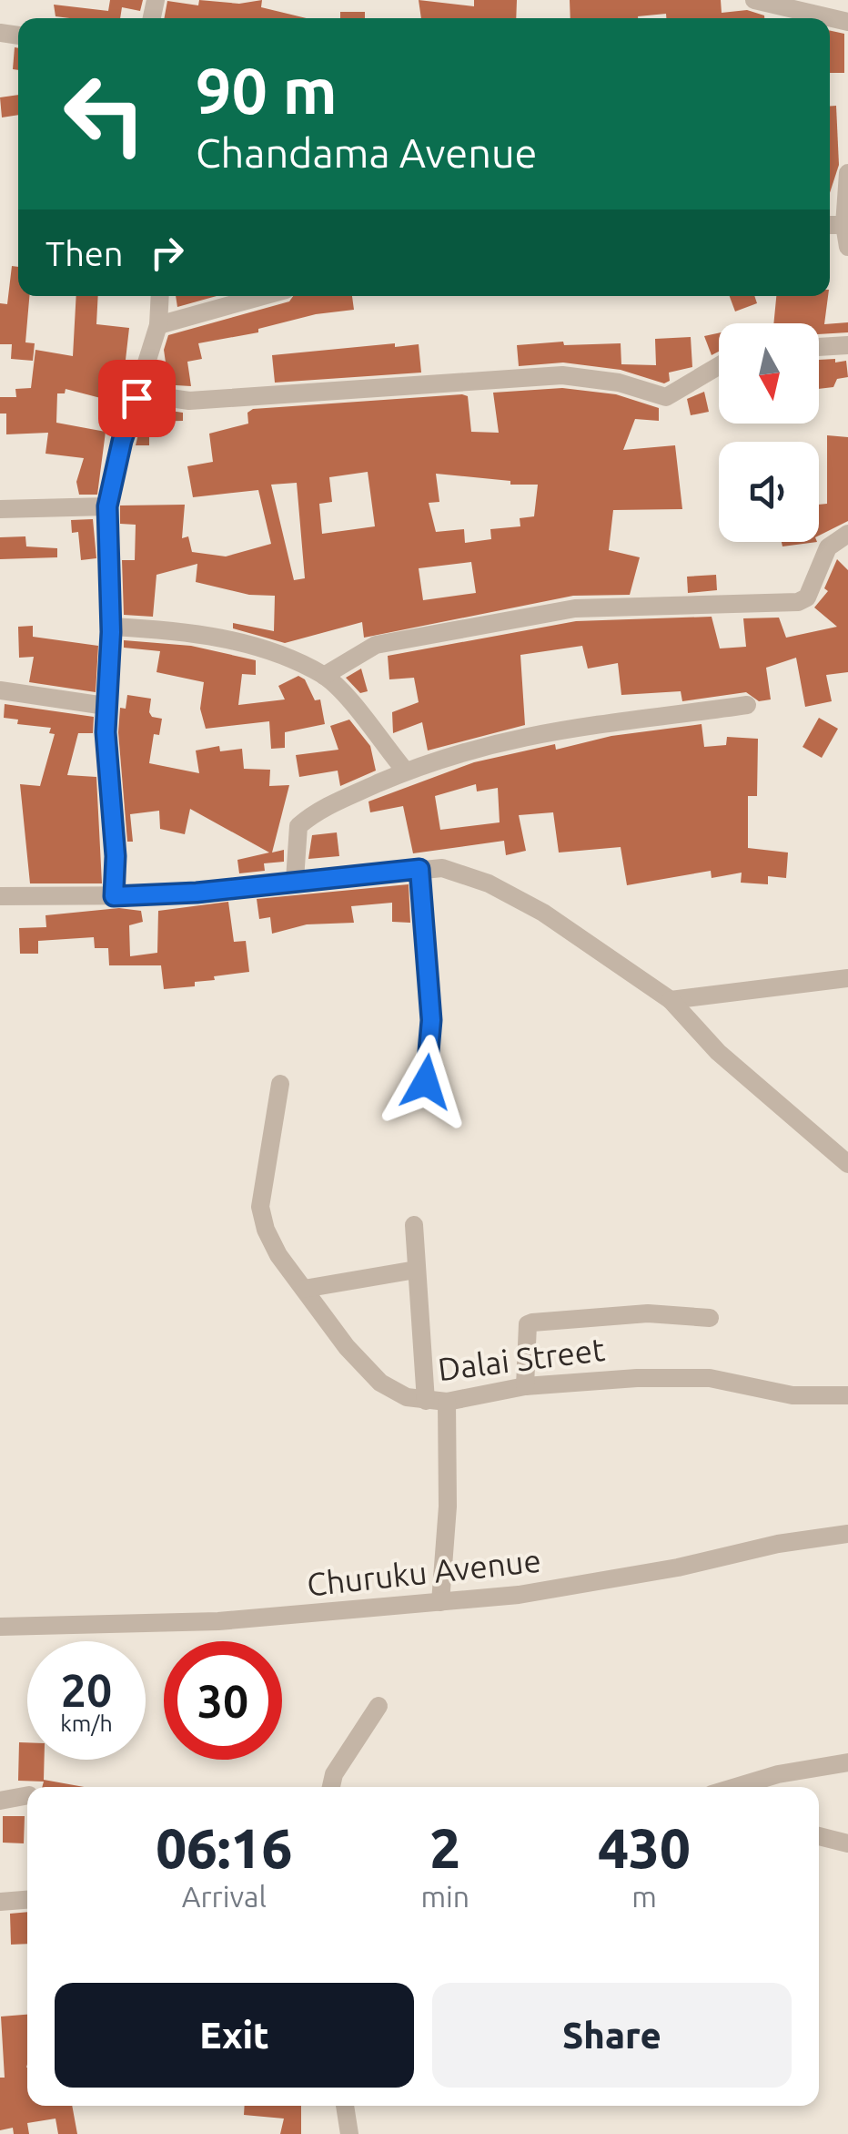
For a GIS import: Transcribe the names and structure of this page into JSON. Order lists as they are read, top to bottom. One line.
{"streets":{"street":["Dalai Street","Churuku Avenue"]},"north":"bottom","page":{"turn":["90 m","Chandama Avenue"],"then":"Then","speed":"20 km/h","limit":"30","eta":["06:16","Arrival","2","min","430","m"],"buttons":["Exit","Share"]}}
